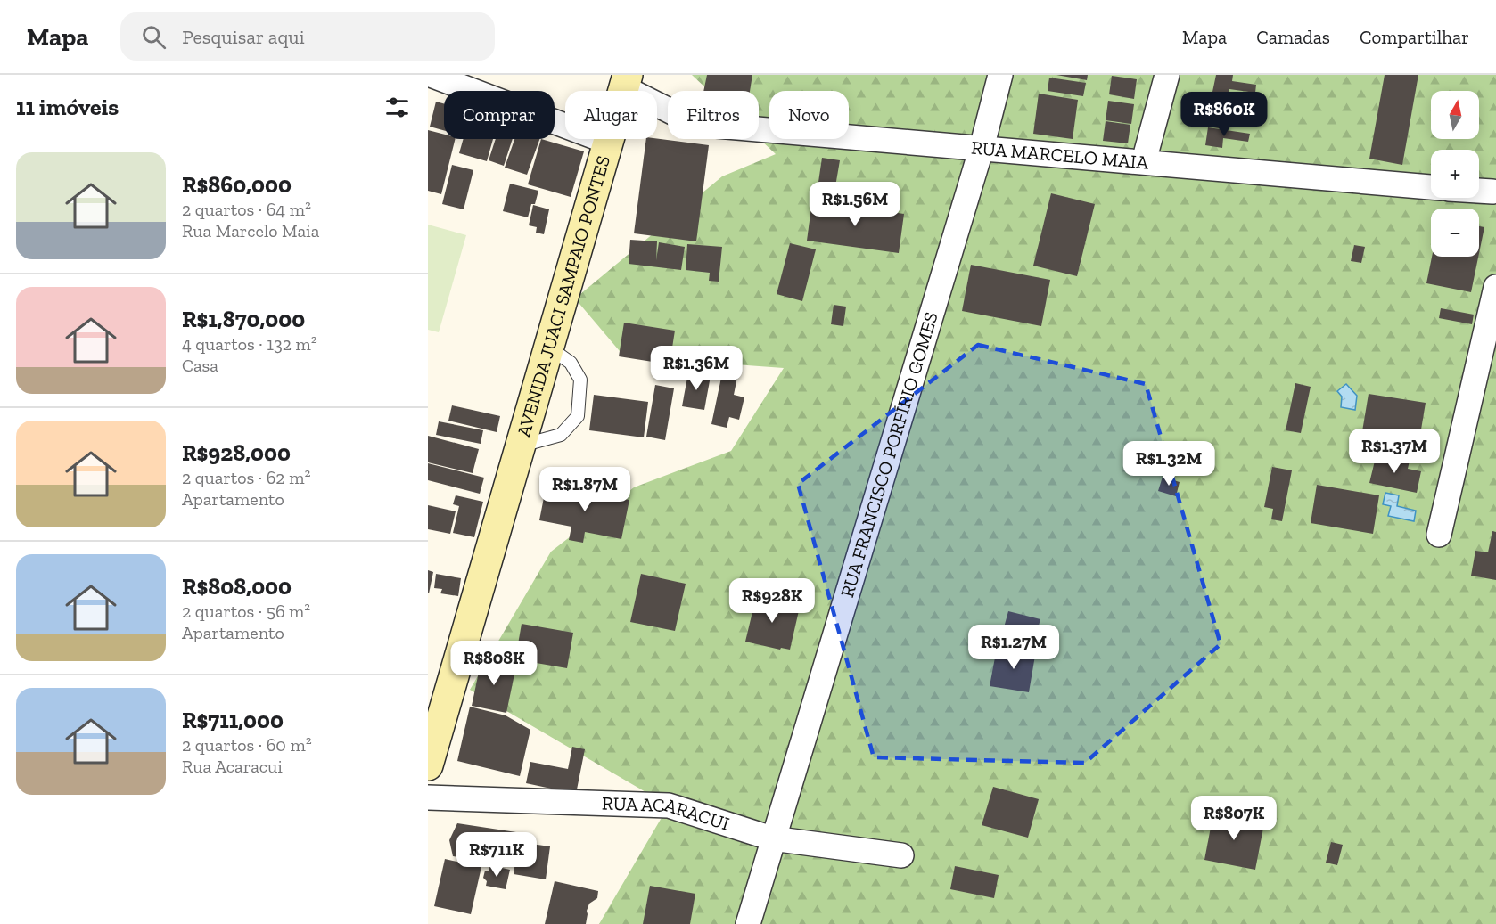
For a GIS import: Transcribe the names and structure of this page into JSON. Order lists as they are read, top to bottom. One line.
{"streets":{"main road":["AVENIDA JUACI SAMPAIO PONTES"],"street":["RUA MARCELO MAIA","RUA FRANCISCO PORFÍRIO GOMES","RUA ACARACUI"]},"crossings":[["RUA MARCELO MAIA","AVENIDA JUACI SAMPAIO PONTES"],["RUA MARCELO MAIA","RUA FRANCISCO PORFÍRIO GOMES"],["RUA FRANCISCO PORFÍRIO GOMES","RUA ACARACUI"]],"north":"top","page":{"header":"Mapa","search":"Pesquisar aqui","nav":["Mapa","Camadas","Compartilhar"],"heading":"11 imóveis","map_buttons":["+","−"],"chip":["Comprar","Alugar","Filtros","Novo"],"price":["R$860K","R$1.56M","R$1.36M","R$1.37M","R$1.32M","R$1.87M","R$928K","R$1.27M","R$808K","R$807K","R$711K"],"list":[{"name":"R$860,000","note":"2 quartos · 64 m² · Rua Marcelo Maia"},{"name":"R$1,870,000","note":"4 quartos · 132 m² · Casa"},{"name":"R$928,000","note":"2 quartos · 62 m² · Apartamento"},{"name":"R$808,000","note":"2 quartos · 56 m² · Apartamento"},{"name":"R$711,000","note":"2 quartos · 60 m² · Rua Acaracui"}]}}
